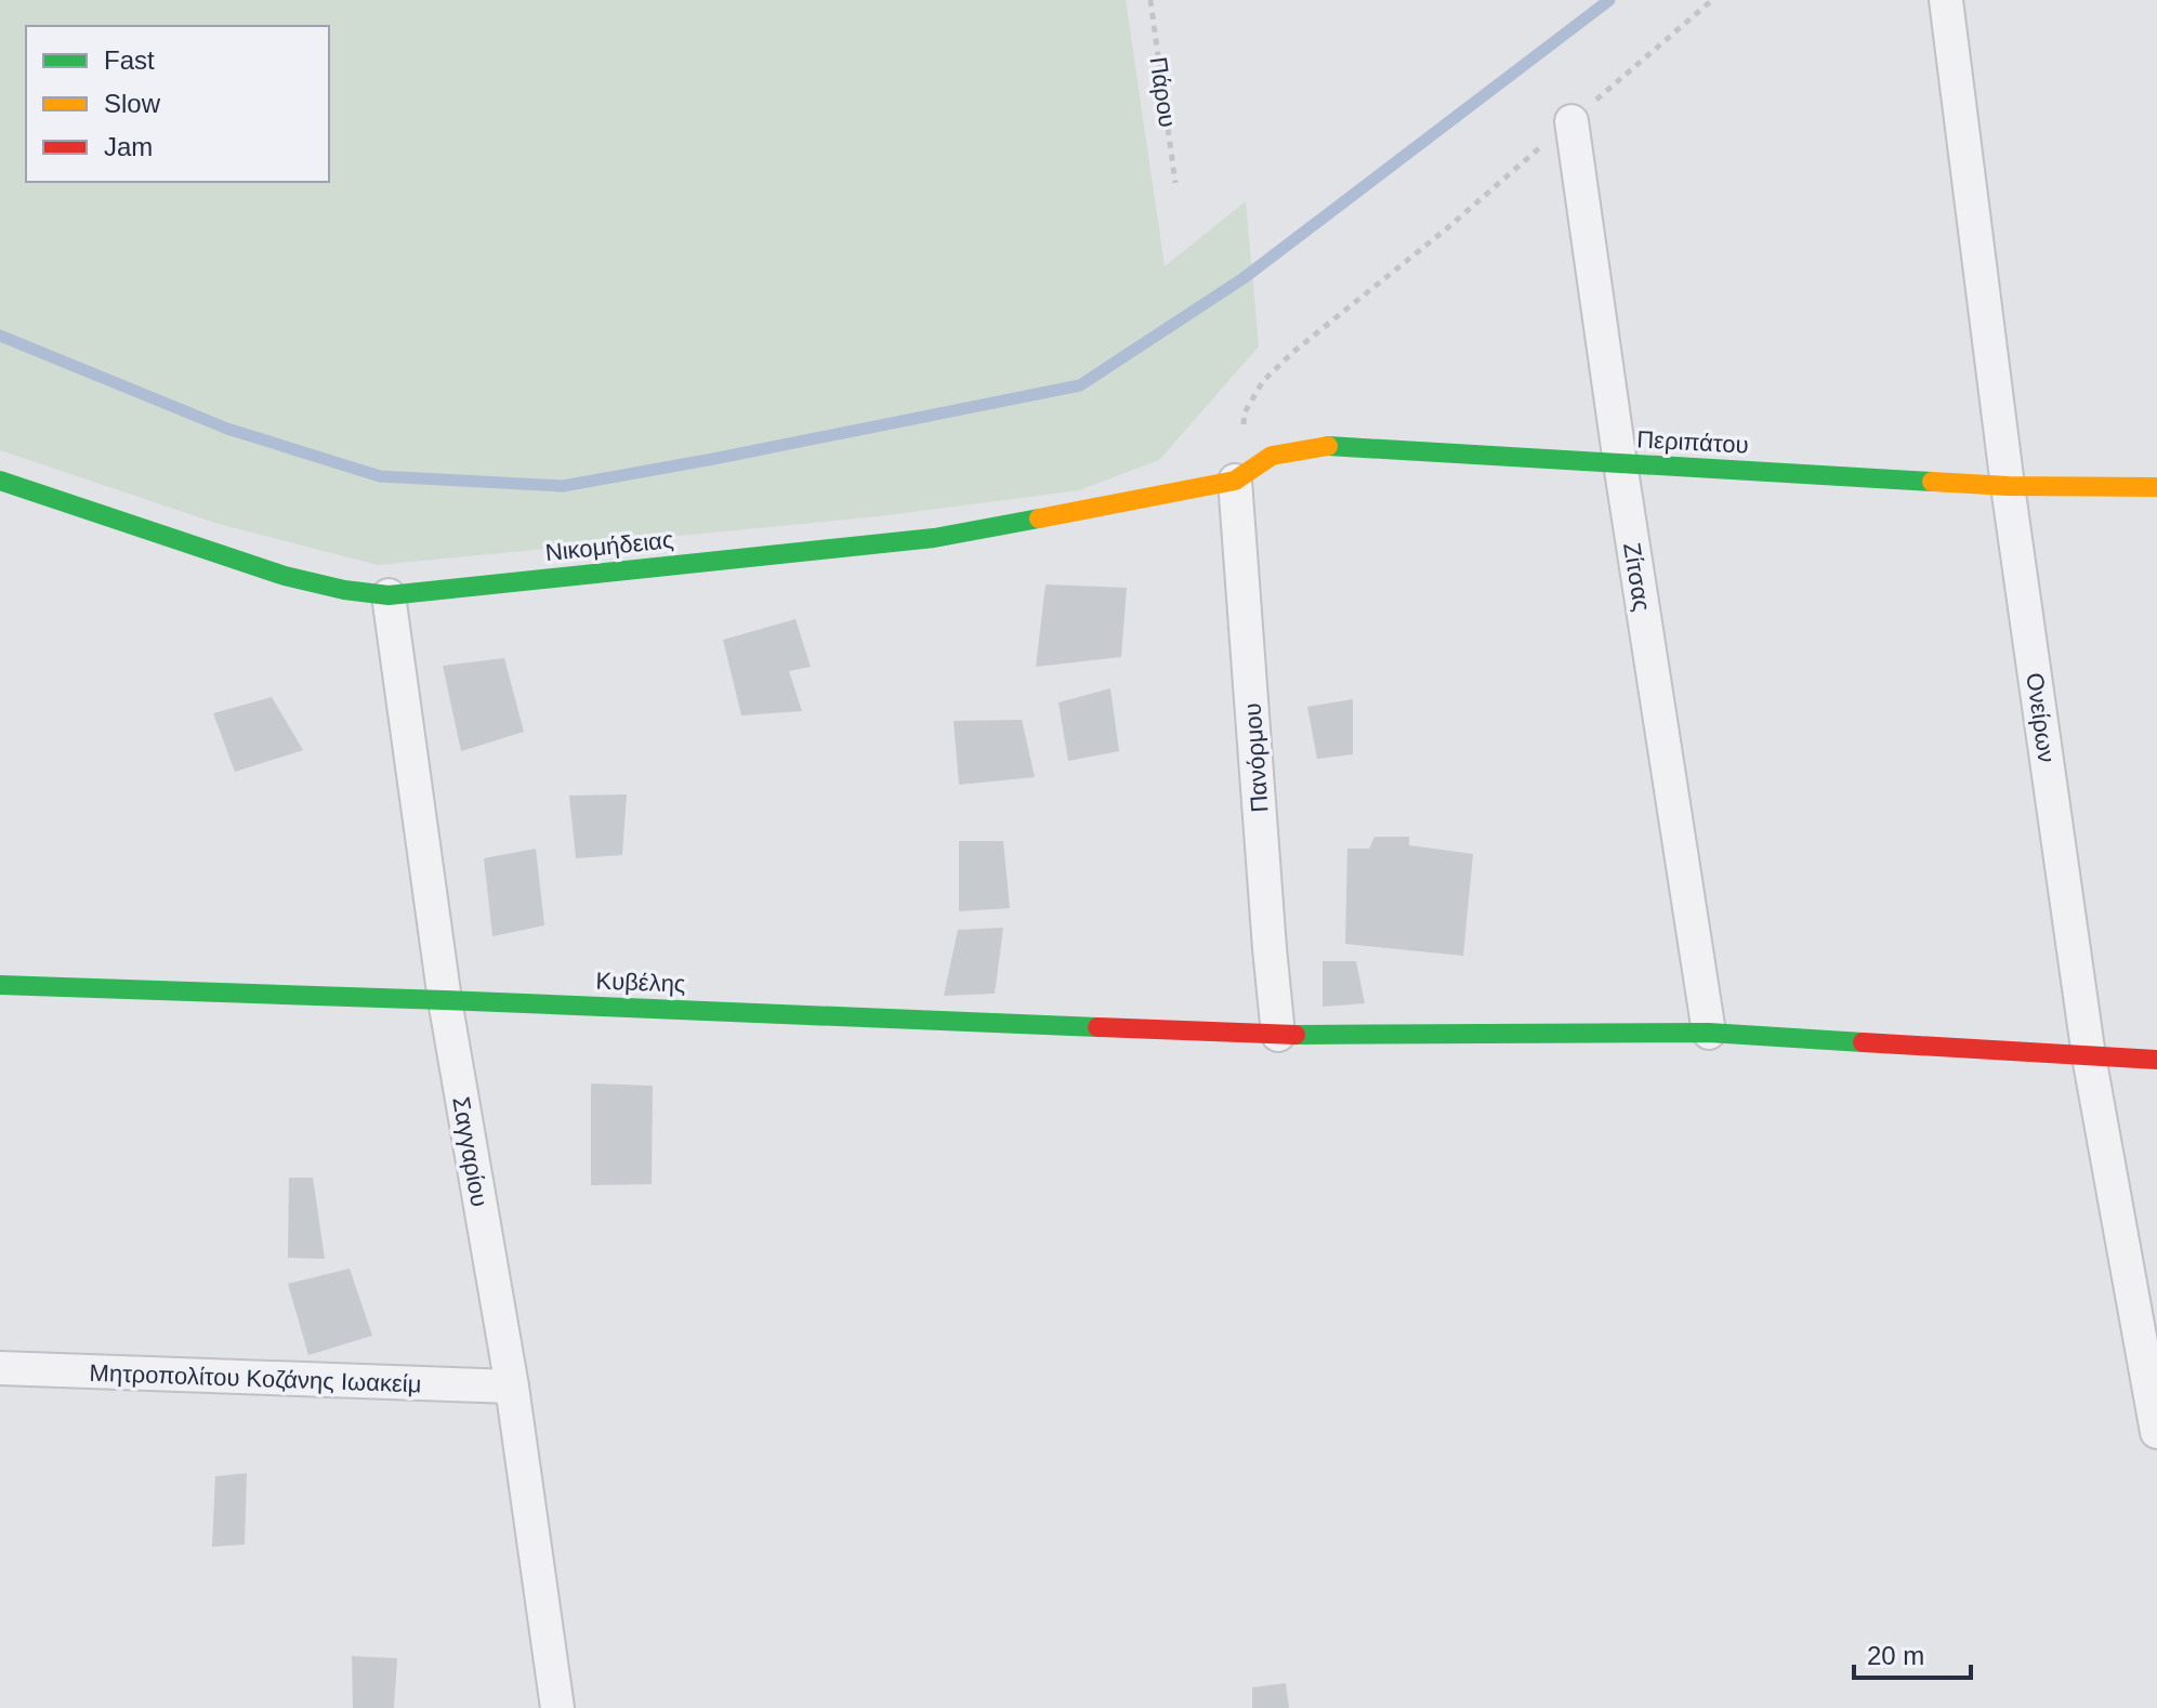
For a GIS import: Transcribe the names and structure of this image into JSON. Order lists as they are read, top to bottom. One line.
{"streets":{"street":["Περιπάτου","Νικομήδειας","Ζίτσας","Ονείρων","Πανόρμου","Κυβέλης","Σαγγαρίου","Μητροπολίτου Κοζάνης Ιωακείμ"],"path":["Πάρου"]},"crossings":[["Περιπάτου","Νικομήδειας"],["Περιπάτου","Ζίτσας"],["Περιπάτου","Ονείρων"],["Περιπάτου","Πανόρμου"],["Νικομήδειας","Πανόρμου"],["Νικομήδειας","Σαγγαρίου"],["Ζίτσας","Κυβέλης"],["Ονείρων","Κυβέλης"],["Πανόρμου","Κυβέλης"],["Κυβέλης","Σαγγαρίου"],["Σαγγαρίου","Μητροπολίτου Κοζάνης Ιωακείμ"]],"legend":["Fast","Slow","Jam"],"scale_bar":"20 m"}
